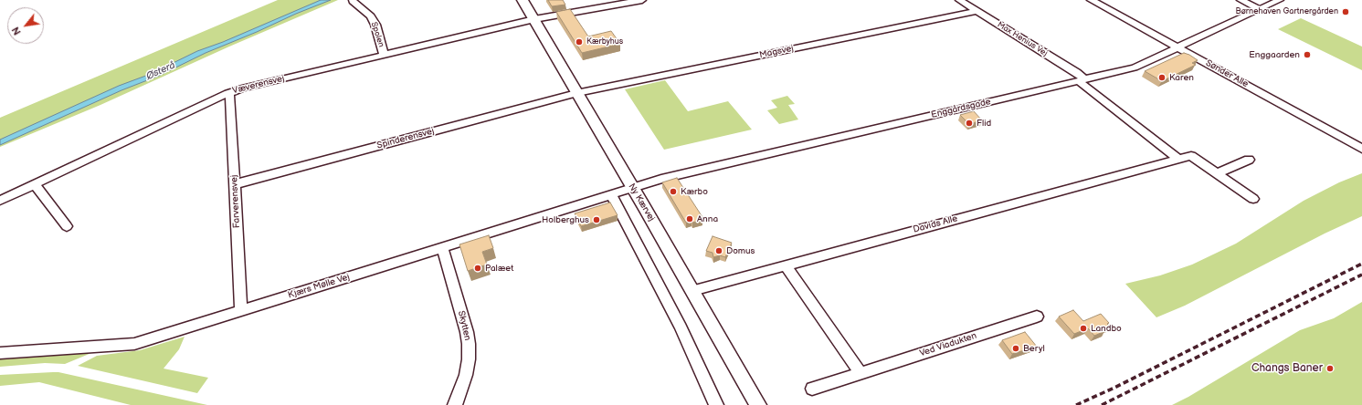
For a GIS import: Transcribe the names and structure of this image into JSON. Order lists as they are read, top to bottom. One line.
{"streets":{"street":["Spolen","Max Henius Vej","Magsvej","Sønder Alle","Væverensvej","Enggårdsgade","Spinderensvej","Farverensvej","Ny Kærvej","Davids Alle","Kjærs Mølle Vej","Skytten","Ved Viadukten"]},"crossings":[["Spolen","Væverensvej"],["Max Henius Vej","Magsvej"],["Max Henius Vej","Enggårdsgade"],["Magsvej","Spinderensvej"],["Magsvej","Ny Kærvej"],["Sønder Alle","Enggårdsgade"],["Væverensvej","Farverensvej"],["Væverensvej","Ny Kærvej"],["Enggårdsgade","Ny Kærvej"],["Enggårdsgade","Kjærs Mølle Vej"],["Spinderensvej","Farverensvej"],["Spinderensvej","Ny Kærvej"],["Farverensvej","Kjærs Mølle Vej"],["Ny Kærvej","Davids Alle"],["Ny Kærvej","Kjærs Mølle Vej"],["Kjærs Mølle Vej","Skytten"]],"water":["Østerå"],"places":["Børnehaven Gartnergården","Kærbyhus","Enggaarden","Karen","Flid","Kærbo","Anna","Holberghus","Domus","Palæet","Landbo","Beryl","Changs Baner"],"north":"bottom left"}
